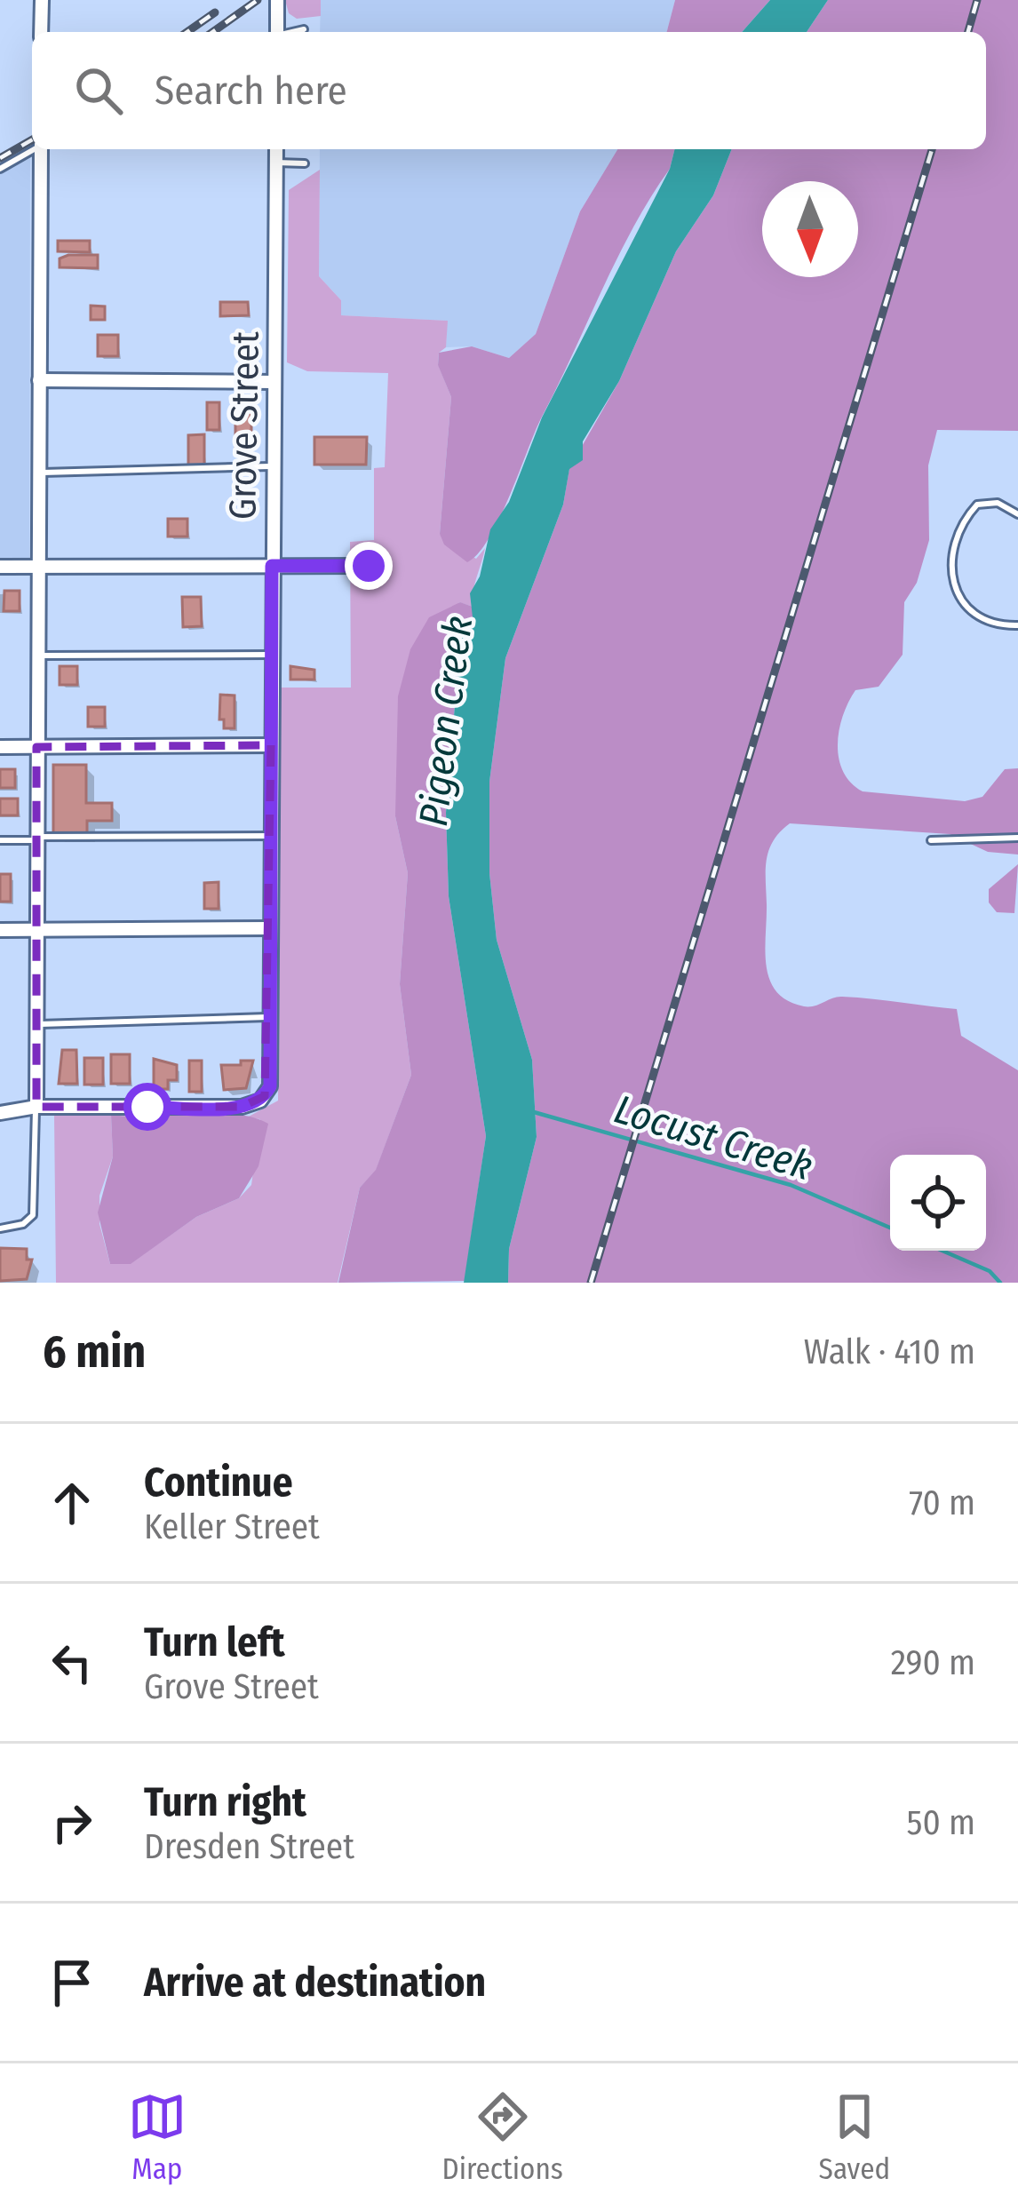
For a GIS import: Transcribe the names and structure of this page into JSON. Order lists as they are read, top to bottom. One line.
{"streets":{"street":["Grove Street"]},"water":["Pigeon Creek","Locust Creek"],"north":"bottom","page":{"search":"Search here","heading":["6 min","Walk · 410 m"],"list":[["Continue","Keller Street","70 m"],["Turn left","Grove Street","290 m"],["Turn right","Dresden Street","50 m"],"Arrive at destination"],"nav":["Map","Directions","Saved"]}}
